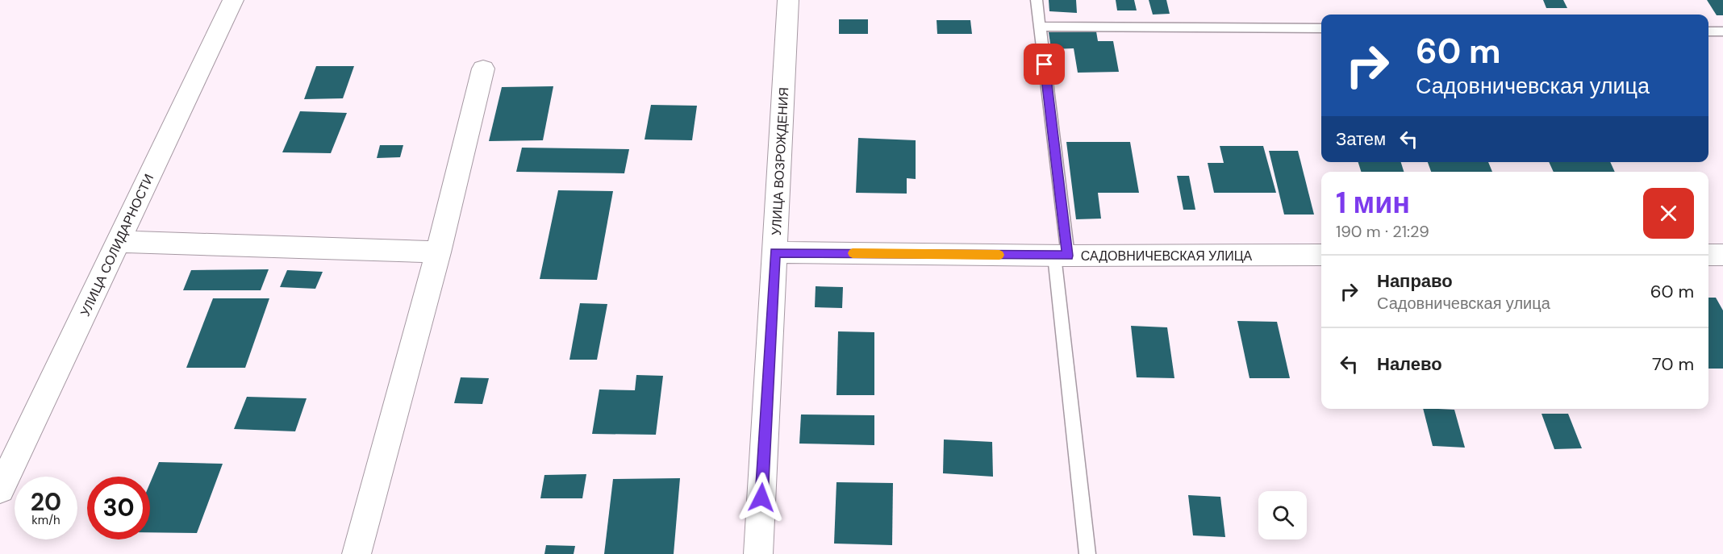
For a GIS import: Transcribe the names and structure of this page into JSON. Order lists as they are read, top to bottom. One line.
{"streets":{"street":["УЛИЦА ВОЗРОЖДЕНИЯ","УЛИЦА СОЛИДАРНОСТИ","САДОВНИЧЕВСКАЯ УЛИЦА"]},"crossings":[["УЛИЦА ВОЗРОЖДЕНИЯ","САДОВНИЧЕВСКАЯ УЛИЦА"]],"page":{"turn":["60 m","Садовничевская улица"],"then":"Затем","heading":["1 мин","190 m · 21:29"],"list":[{"name":"Направо","note":"Садовничевская улица","value":"60 m"},{"name":"Налево","value":"70 m"}],"speed":"20 km/h","limit":"30"}}
